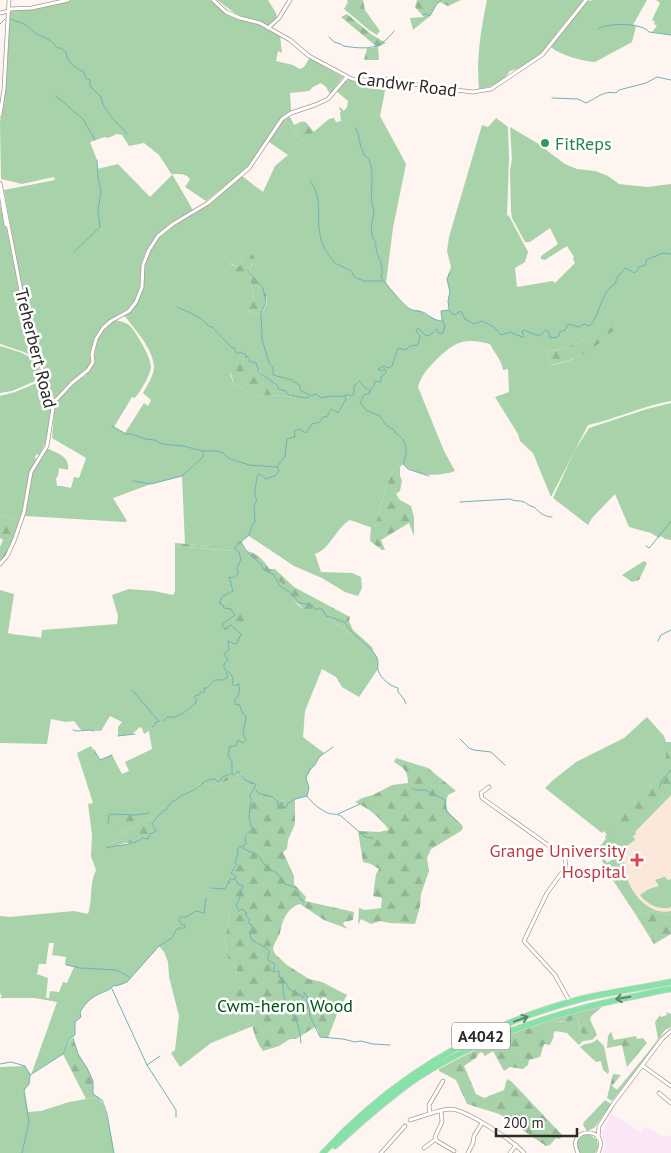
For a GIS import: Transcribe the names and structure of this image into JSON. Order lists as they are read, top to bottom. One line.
{"streets":{"highway":["A4042"],"street":["Candwr Road","Treherbert Road"]},"parks":["Cwm-heron Wood"],"places":{"other":["FitReps"],"health":["Grange University Hospital"]},"scale_bar":"200 m"}
